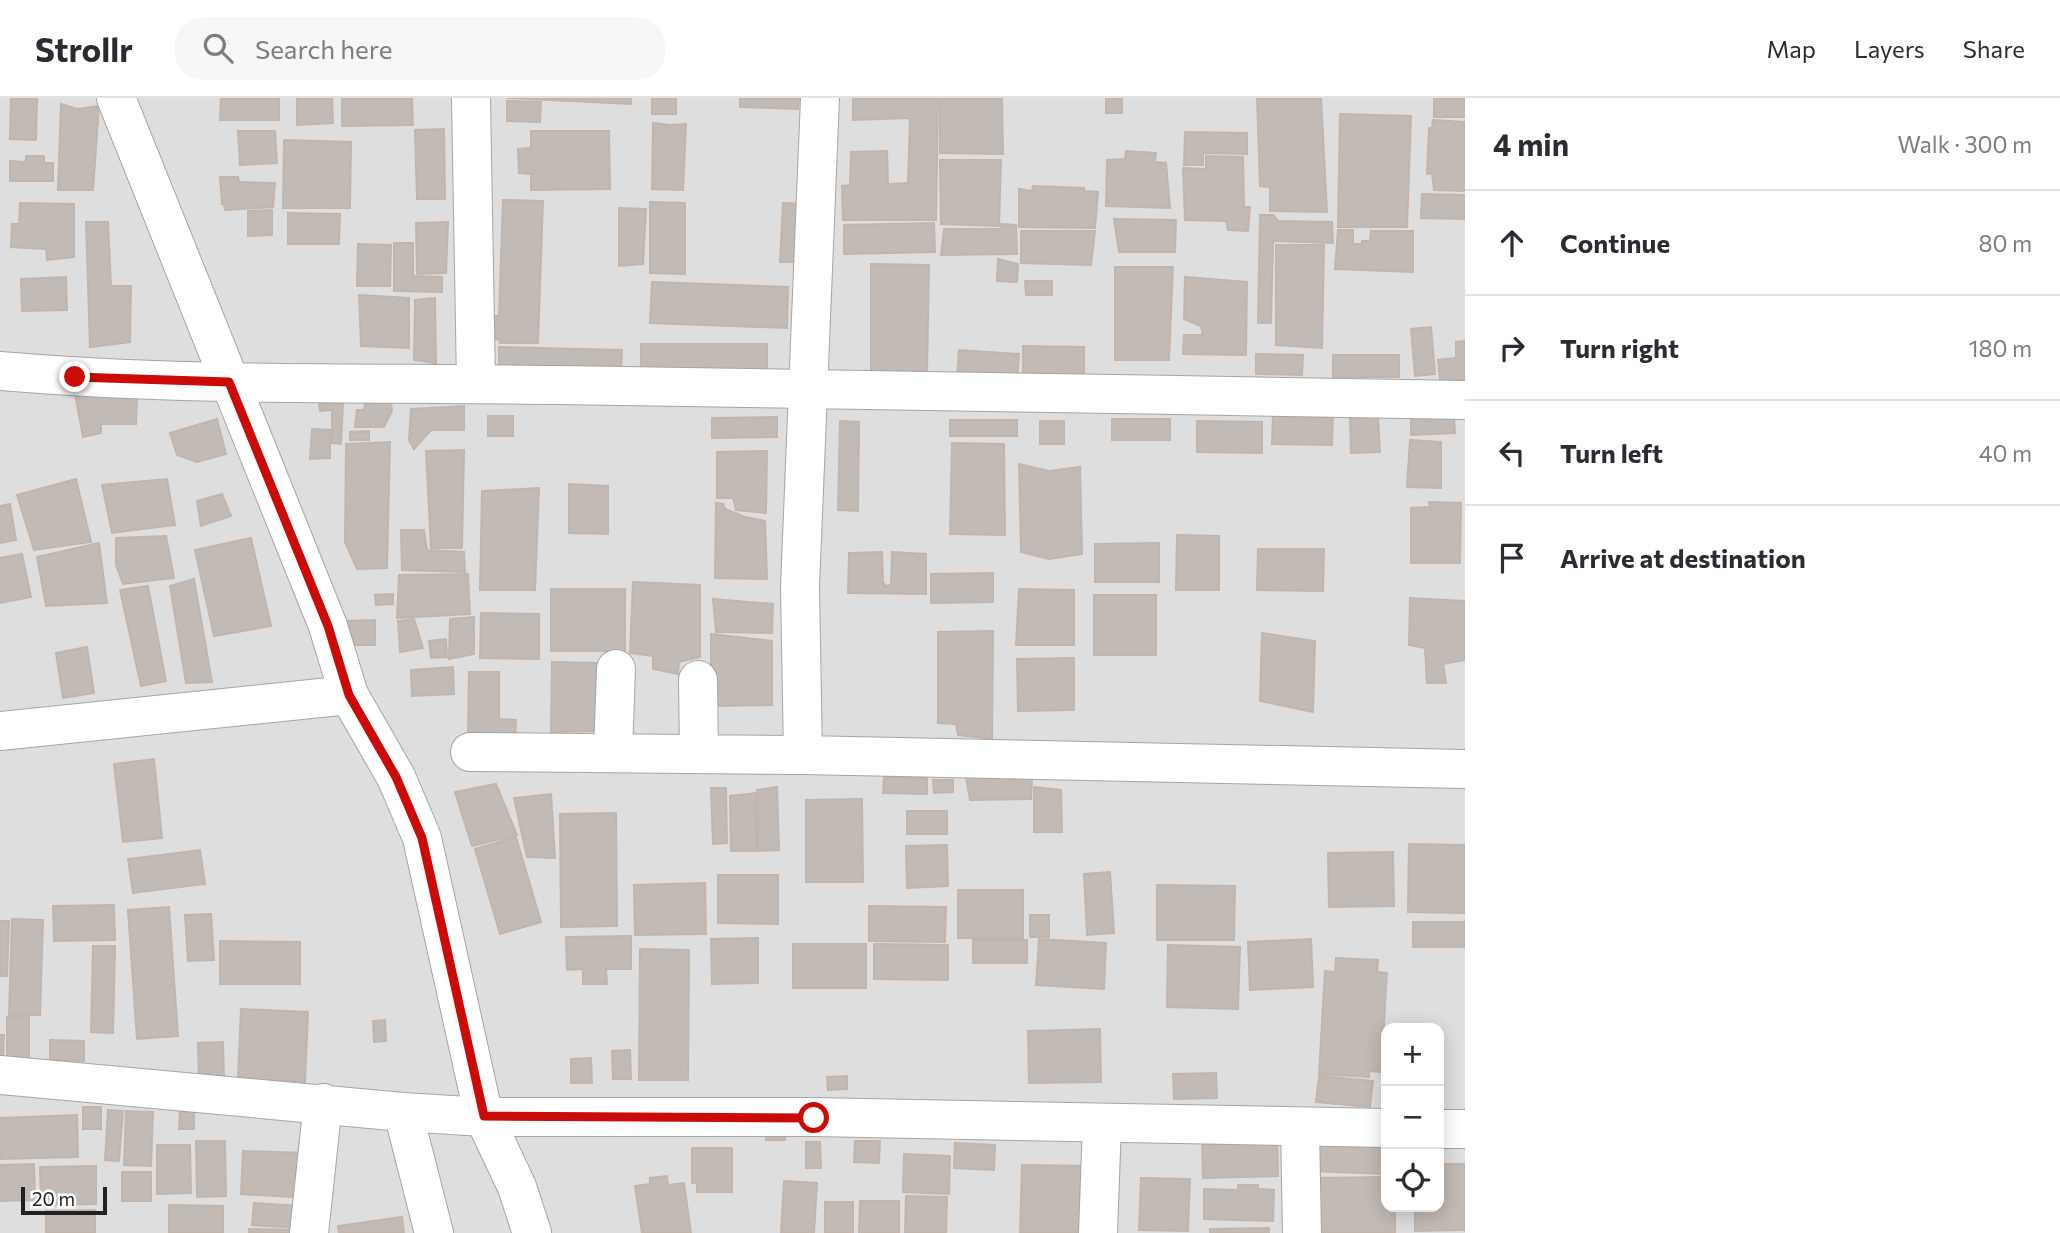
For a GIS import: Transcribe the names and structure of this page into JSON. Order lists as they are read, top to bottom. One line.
{"scale_bar":"20 m","page":{"header":"Strollr","search":"Search here","nav":["Map","Layers","Share"],"heading":["4 min","Walk · 300 m"],"list":[["Continue","80 m"],["Turn right","180 m"],["Turn left","40 m"],"Arrive at destination"],"map_buttons":["+","−"],"scale":"20 m"}}
